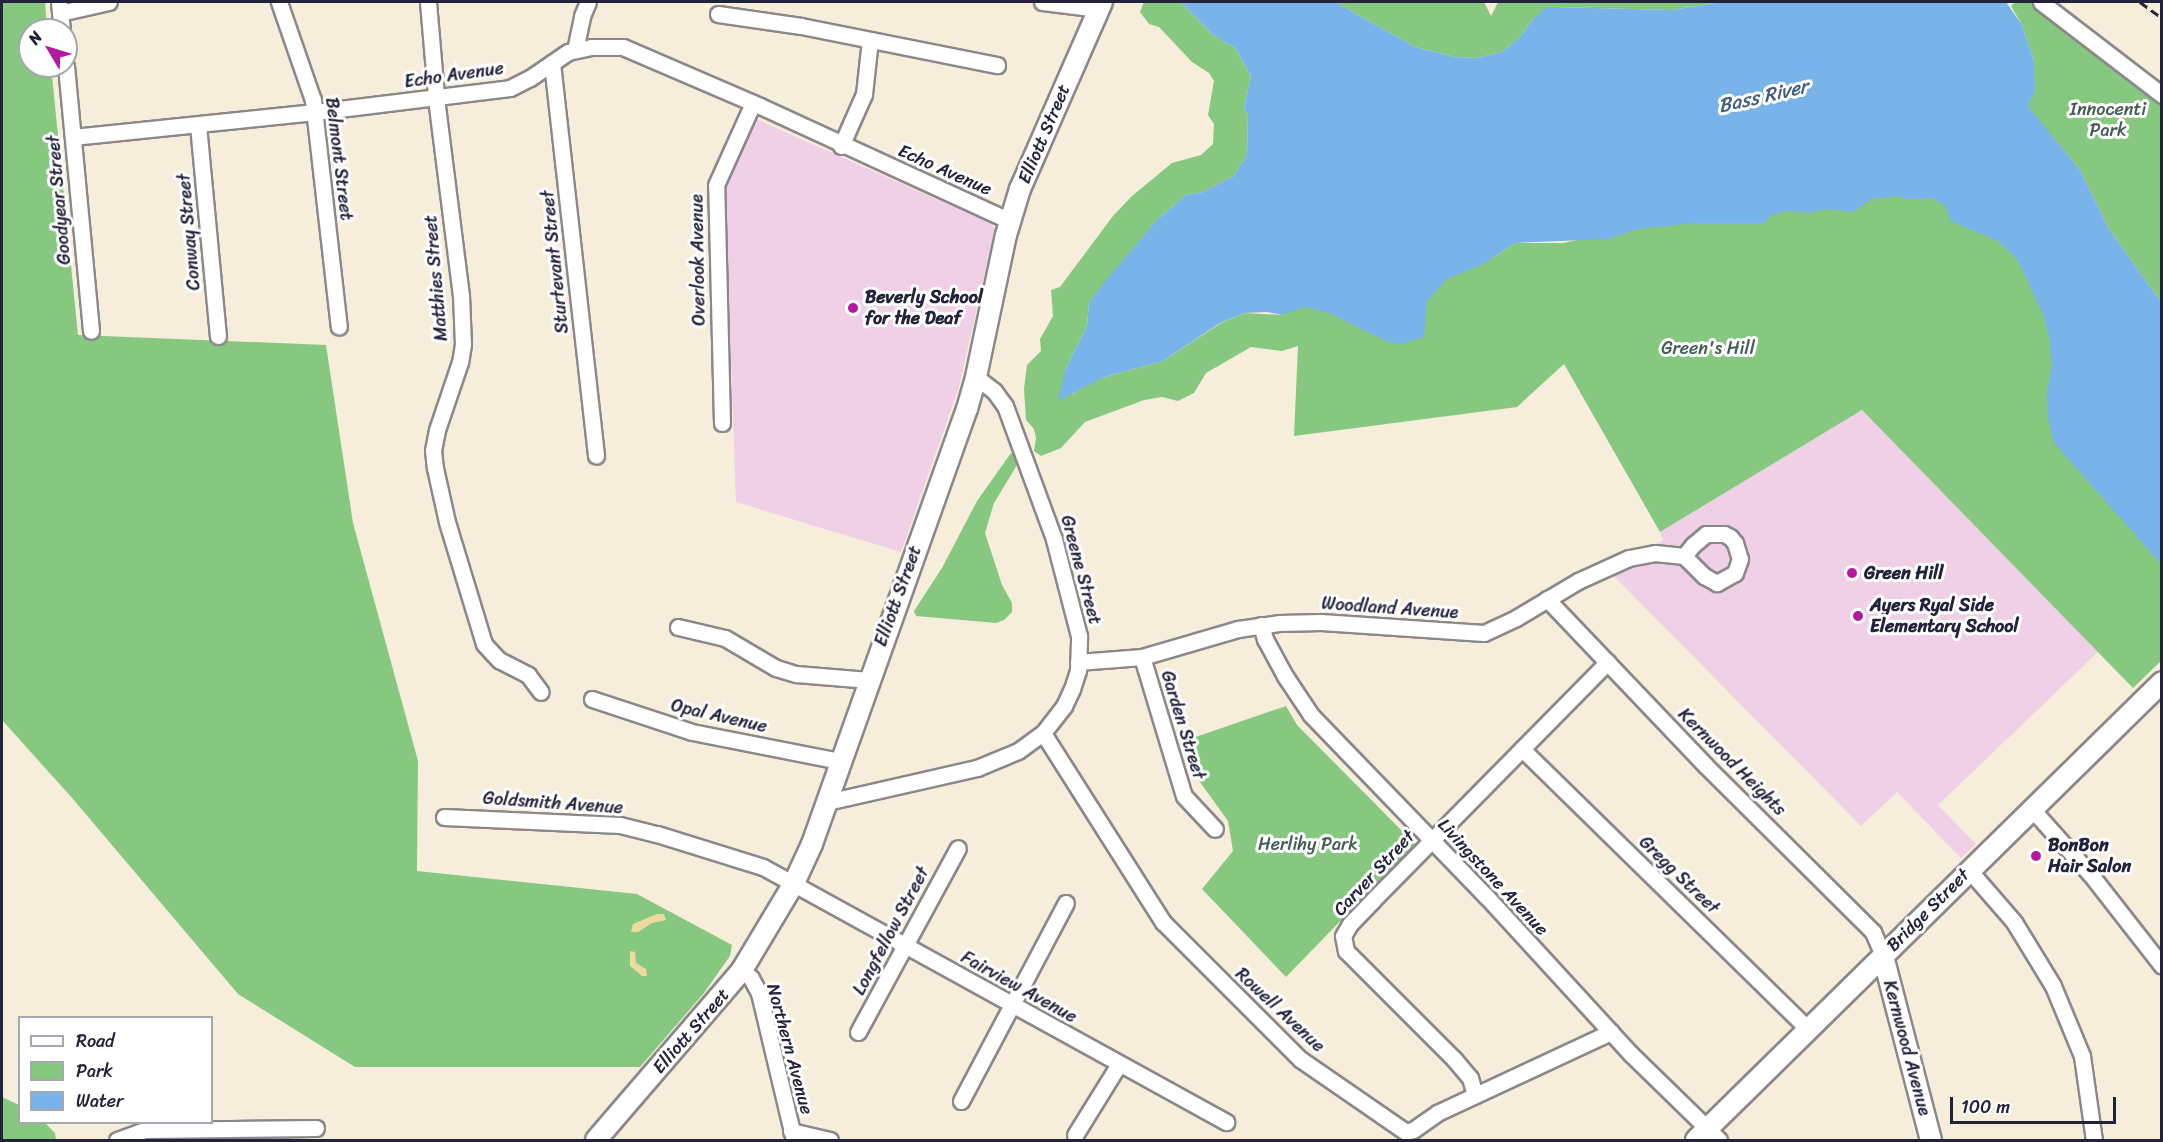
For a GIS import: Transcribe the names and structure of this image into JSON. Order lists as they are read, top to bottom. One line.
{"streets":{"main road":["Elliott Street","Bridge Street","Kernwood Avenue"],"street":["Echo Avenue","Belmont Street","Goodyear Street","Conway Street","Overlook Avenue","Sturtevant Street","Matthies Street","Greene Street","Woodland Avenue","Opal Avenue","Garden Street","Kernwood Heights","Goldsmith Avenue","Carver Street","Gregg Street","Livingstone Avenue","Longfellow Street","Fairview Avenue","Rowell Avenue","Northern Avenue"]},"crossings":[["Echo Avenue","Elliott Street"],["Echo Avenue","Belmont Street"],["Echo Avenue","Goodyear Street"],["Echo Avenue","Conway Street"],["Echo Avenue","Overlook Avenue"],["Echo Avenue","Sturtevant Street"],["Echo Avenue","Matthies Street"],["Elliott Street","Greene Street"],["Elliott Street","Opal Avenue"],["Elliott Street","Goldsmith Avenue"],["Elliott Street","Fairview Avenue"],["Elliott Street","Northern Avenue"],["Greene Street","Woodland Avenue"],["Greene Street","Rowell Avenue"],["Woodland Avenue","Garden Street"],["Woodland Avenue","Kernwood Heights"],["Woodland Avenue","Livingstone Avenue"],["Kernwood Heights","Carver Street"],["Kernwood Heights","Bridge Street"],["Kernwood Heights","Kernwood Avenue"],["Goldsmith Avenue","Fairview Avenue"],["Carver Street","Gregg Street"],["Carver Street","Livingstone Avenue"],["Carver Street","Rowell Avenue"],["Gregg Street","Bridge Street"],["Livingstone Avenue","Bridge Street"],["Livingstone Avenue","Rowell Avenue"],["Bridge Street","Kernwood Avenue"],["Longfellow Street","Fairview Avenue"]],"water":["Bass River"],"parks":["Innocenti Park","Green's Hill","Herlihy Park"],"places":["Beverly School for the Deaf","Green Hill","Ayers Ryal Side Elementary School","BonBon Hair Salon"],"legend":["Road","Park","Water"],"scale_bar":"100 m","north":"top left"}
